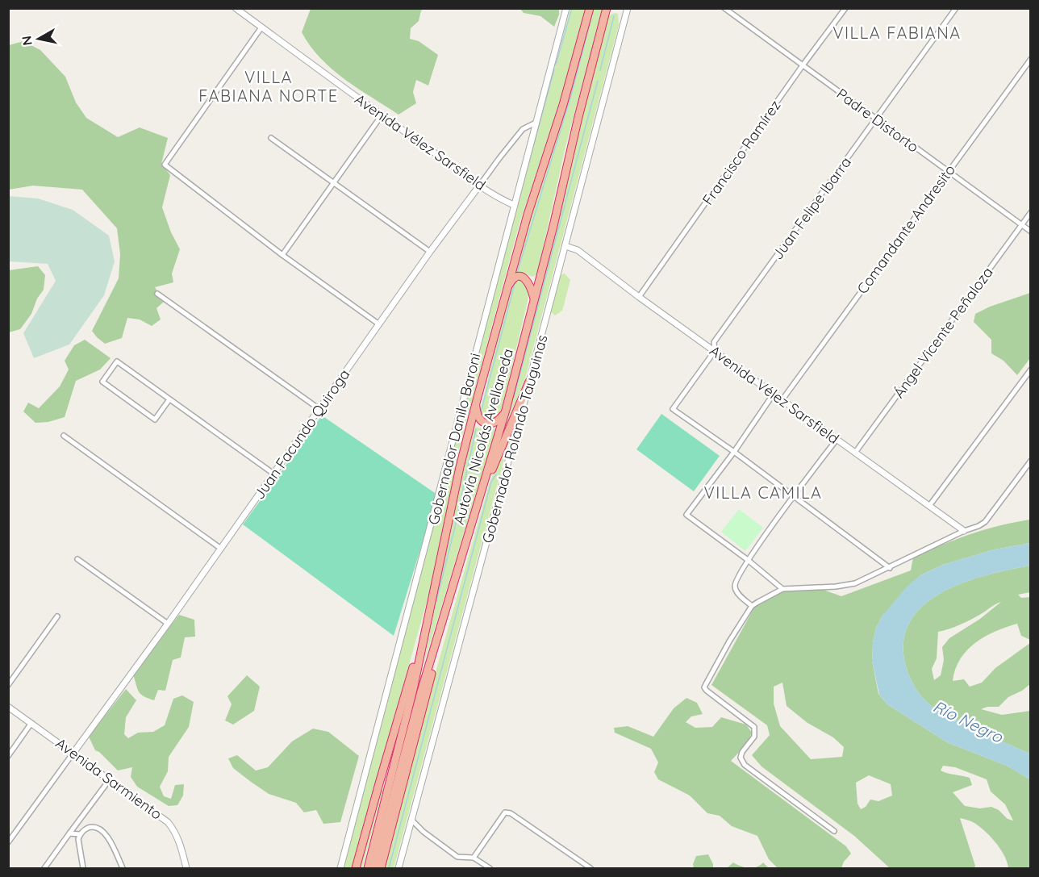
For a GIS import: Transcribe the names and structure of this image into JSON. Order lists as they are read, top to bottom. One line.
{"streets":{"highway":["Autovía Nicolás Avellaneda"],"street":["Padre Distorto","Avenida Vélez Sarsfield","Francisco Ramírez","Juan Felipe Ibarra","Comandante Andresito","Ángel Vicente Peñaloza","Juan Facundo Quiroga","Gobernador Danilo Baroni","Gobernador Rolando Tauguinas","Avenida Sarmiento"]},"crossings":[["Padre Distorto","Francisco Ramírez"],["Padre Distorto","Juan Felipe Ibarra"],["Padre Distorto","Comandante Andresito"],["Padre Distorto","Ángel Vicente Peñaloza"],["Avenida Vélez Sarsfield","Francisco Ramírez"],["Avenida Vélez Sarsfield","Juan Felipe Ibarra"],["Avenida Vélez Sarsfield","Comandante Andresito"],["Avenida Vélez Sarsfield","Ángel Vicente Peñaloza"],["Avenida Vélez Sarsfield","Juan Facundo Quiroga"],["Avenida Vélez Sarsfield","Gobernador Danilo Baroni"],["Avenida Vélez Sarsfield","Gobernador Rolando Tauguinas"],["Juan Facundo Quiroga","Gobernador Danilo Baroni"],["Juan Facundo Quiroga","Avenida Sarmiento"]],"districts":["VILLA FABIANA","VILLA FABIANA NORTE","VILLA CAMILA"],"water":["Río Negro"],"north":"left"}
